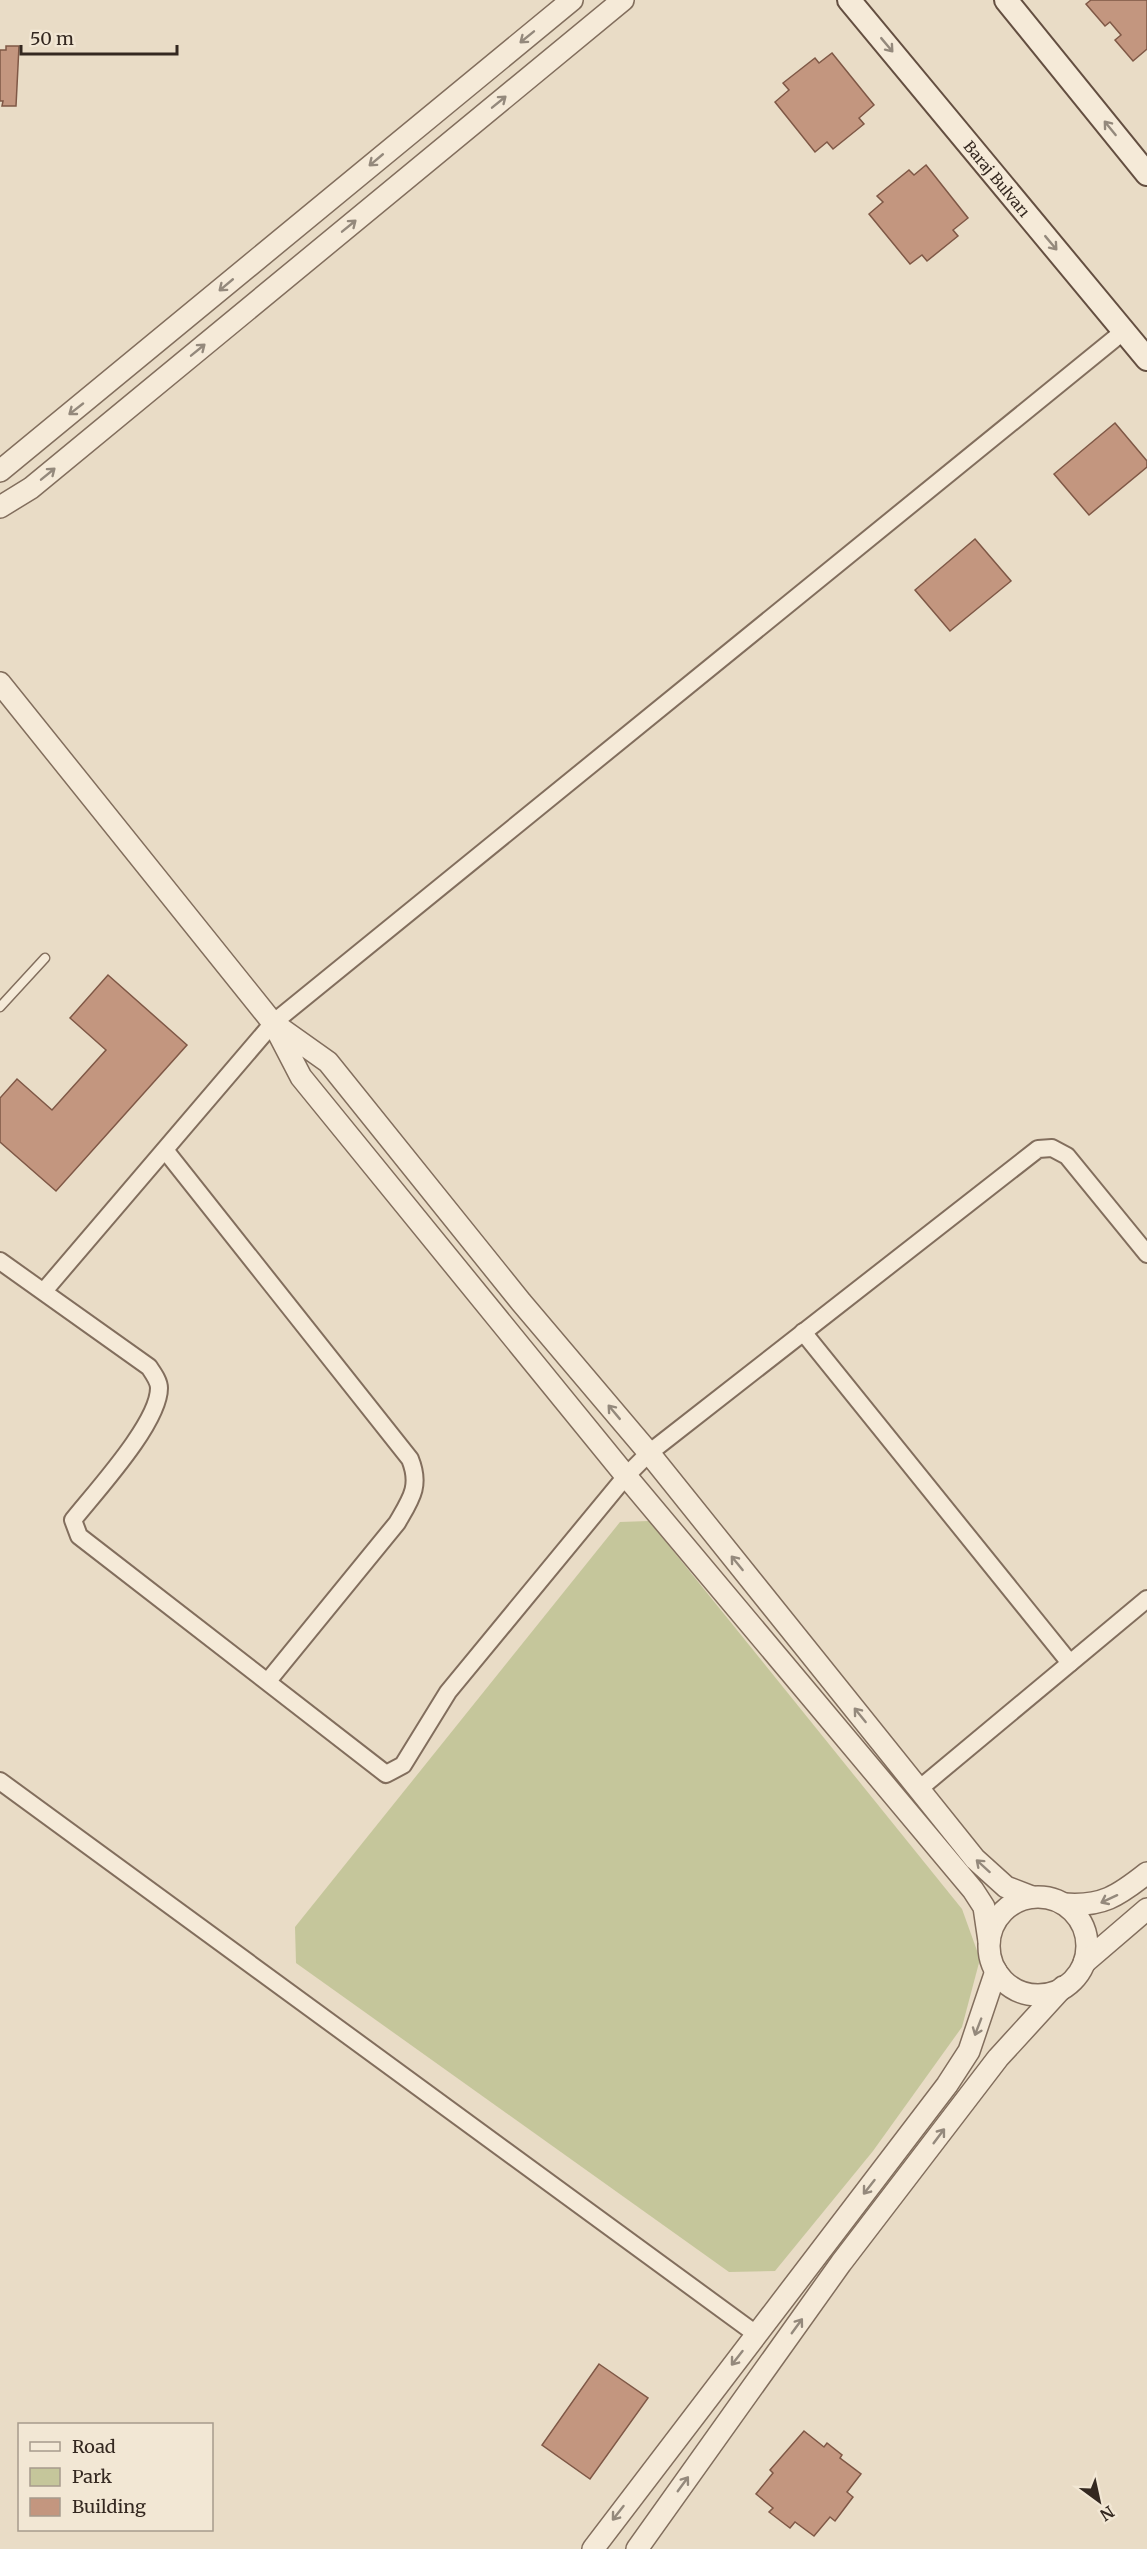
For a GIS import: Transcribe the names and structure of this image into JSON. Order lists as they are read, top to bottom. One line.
{"streets":{"main road":["Baraj Bulvarı"]},"legend":["Road","Park","Building"],"scale_bar":"50 m","north":"bottom right"}
